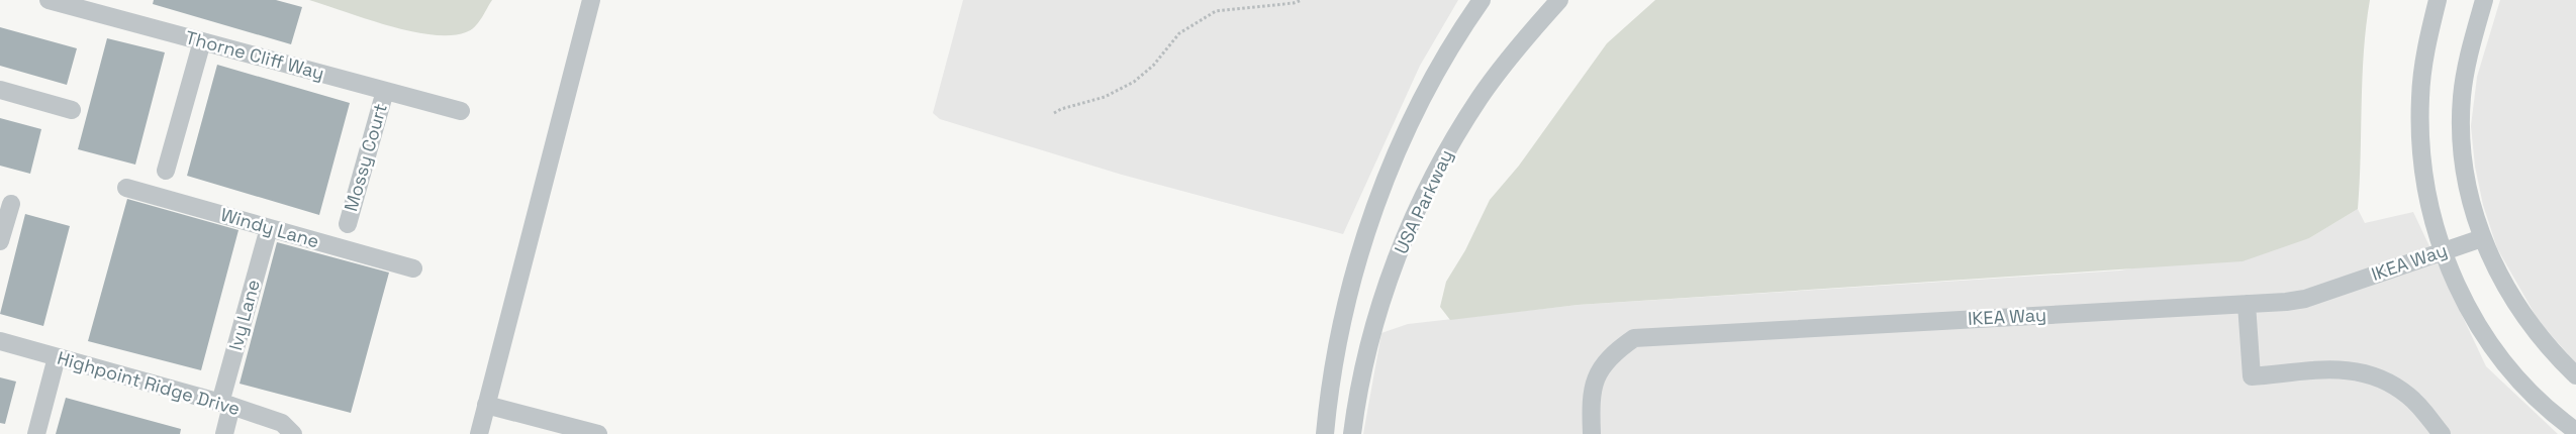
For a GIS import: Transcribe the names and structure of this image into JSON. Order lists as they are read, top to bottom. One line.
{"streets":{"street":["Thorne Cliff Way","Mossy Court","USA Parkway","Windy Lane","IKEA Way","Ivy Lane","Highpoint Ridge Drive"]},"crossings":[["Thorne Cliff Way","Mossy Court"],["Windy Lane","Ivy Lane"],["Ivy Lane","Highpoint Ridge Drive"]]}
